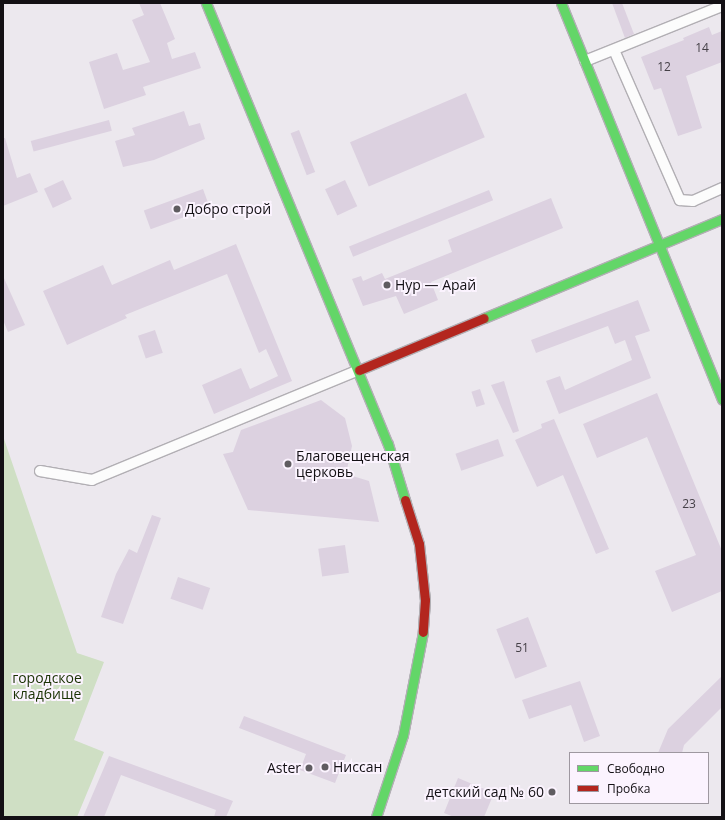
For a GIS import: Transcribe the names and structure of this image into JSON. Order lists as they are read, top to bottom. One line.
{"parks":["городское кладбище"],"places":["Добро строй","Нур — Арай","Благовещенская церковь","Ниссан","Aster","детский сад № 60"],"house_numbers":["14","12","23","51"],"legend":["Свободно","Пробка"]}
